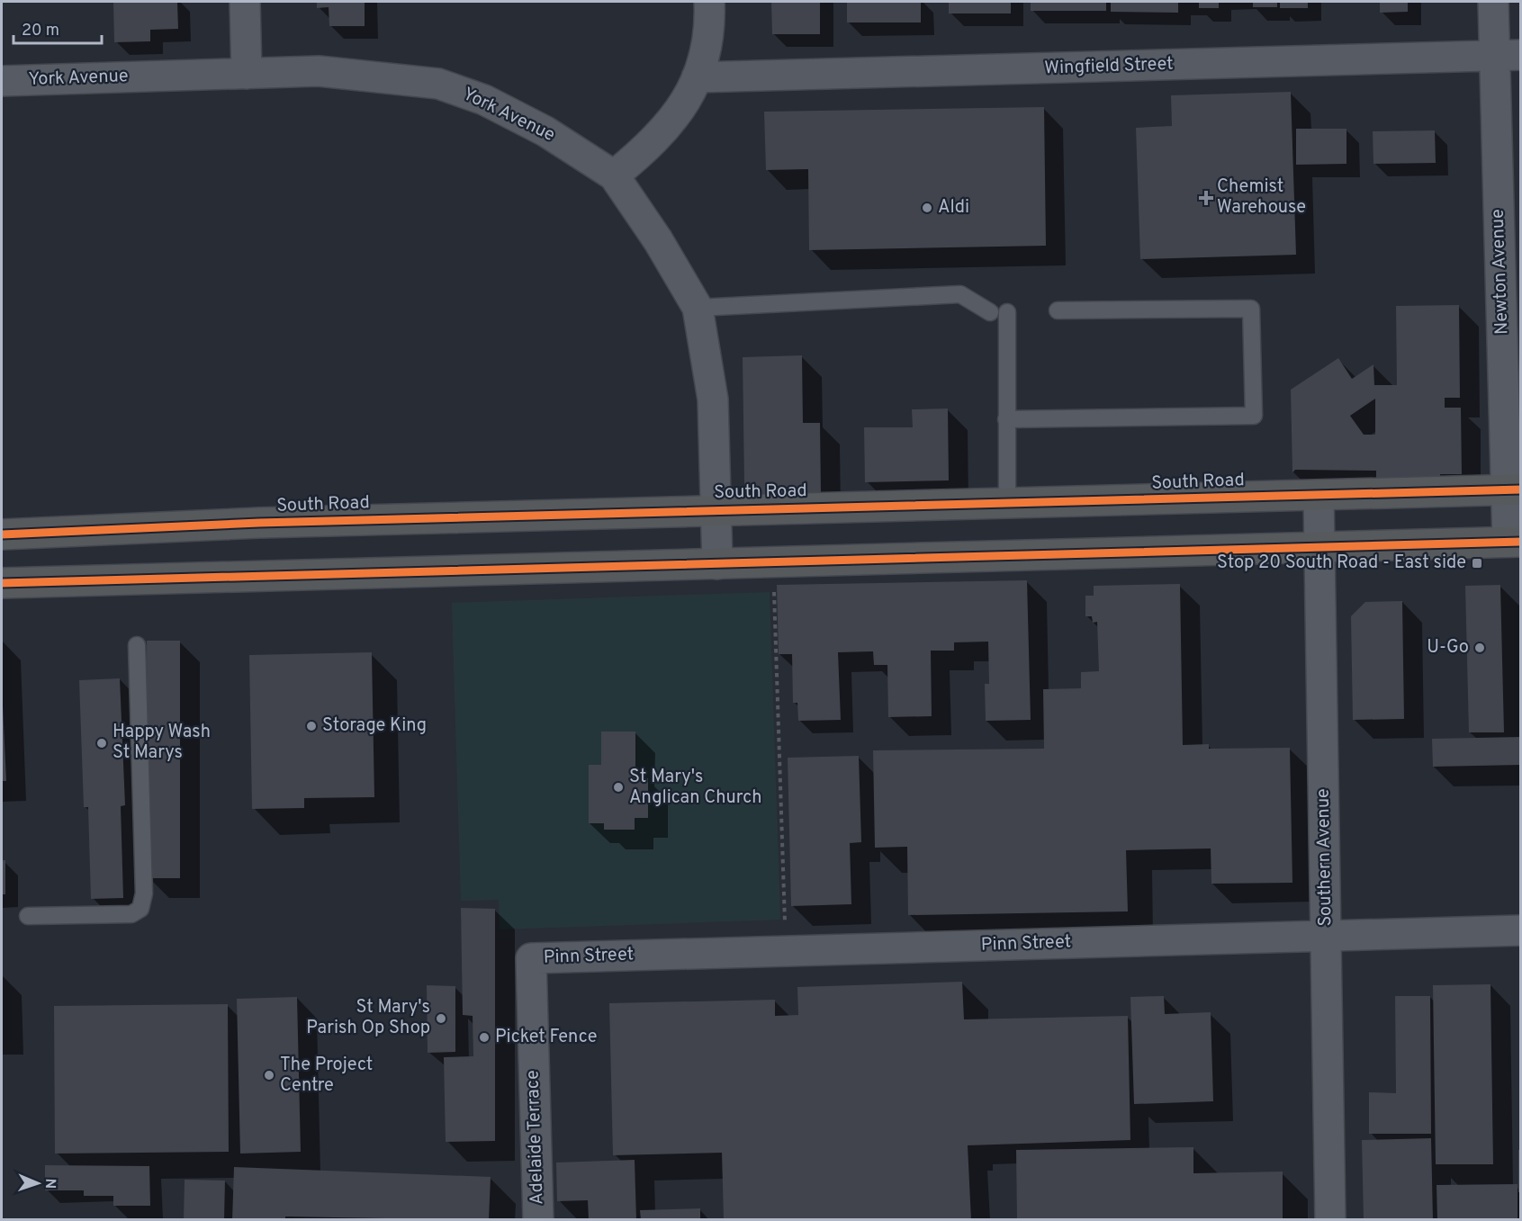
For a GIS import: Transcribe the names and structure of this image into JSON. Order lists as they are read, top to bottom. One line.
{"streets":{"highway":["South Road"],"street":["Wingfield Street","York Avenue","Newton Avenue","Southern Avenue","Pinn Street","Adelaide Terrace"]},"crossings":[["Wingfield Street","Newton Avenue"],["York Avenue","South Road"],["Newton Avenue","South Road"],["South Road","Southern Avenue"],["Southern Avenue","Pinn Street"],["Pinn Street","Adelaide Terrace"]],"places":{"health":["Chemist Warehouse"],"other":["Aldi","U-Go","Storage King","Happy Wash St Marys","St Mary's Anglican Church","St Mary's Parish Op Shop","Picket Fence","The Project Centre"],"transit":["Stop 20 South Road - East side"]},"scale_bar":"20 m","north":"right"}
